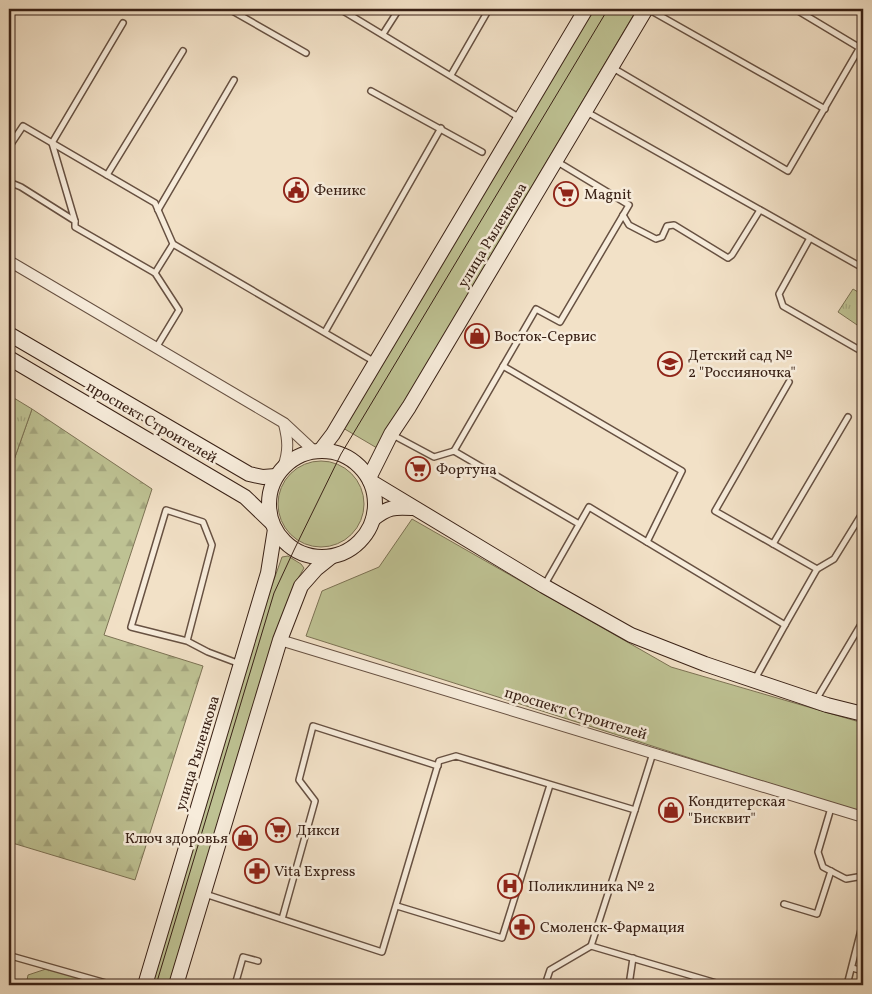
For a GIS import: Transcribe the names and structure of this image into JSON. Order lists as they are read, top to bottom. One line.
{"streets":{"main road":["улица Рыленкова","проспект Строителей"]},"crossings":[["улица Рыленкова","проспект Строителей"]],"places":{"public building":["Феникс"],"supermarket":["Magnit","Фортуна","Дикси"],"shop":["Восток-Сервис","Кондитерская \"Бисквит\"","Ключ здоровья"],"school or university":["Детский сад № 2 \"Россияночка\""],"pharmacy":["Vita Express","Смоленск-Фармация"],"hospital":["Поликлиника № 2"]}}
